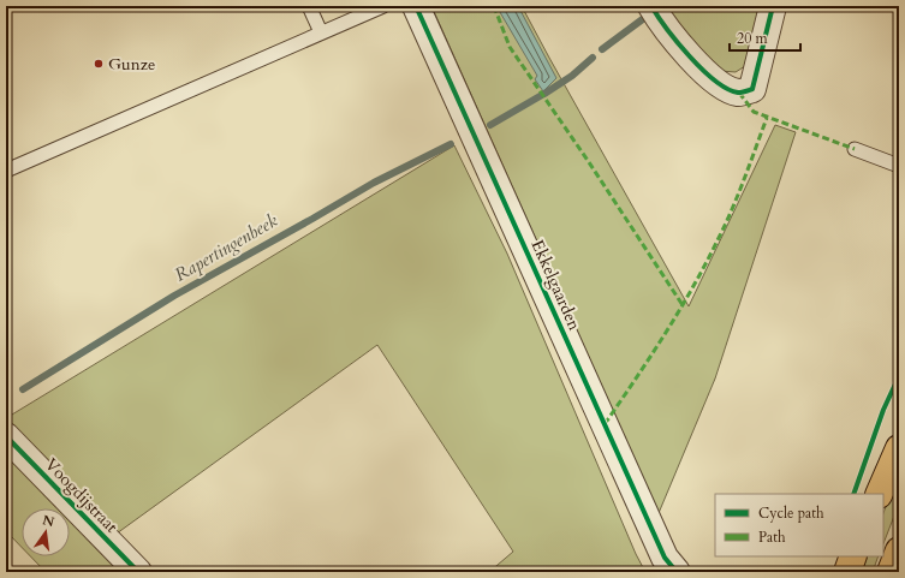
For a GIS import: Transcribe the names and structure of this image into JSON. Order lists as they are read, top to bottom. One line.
{"streets":{"street":["Ekkelgaarden","Voogdijstraat"]},"water":["Rapertingenbeek"],"places":["Gunze"],"legend":["Cycle path","Path"],"scale_bar":"20 m","north":"top"}
